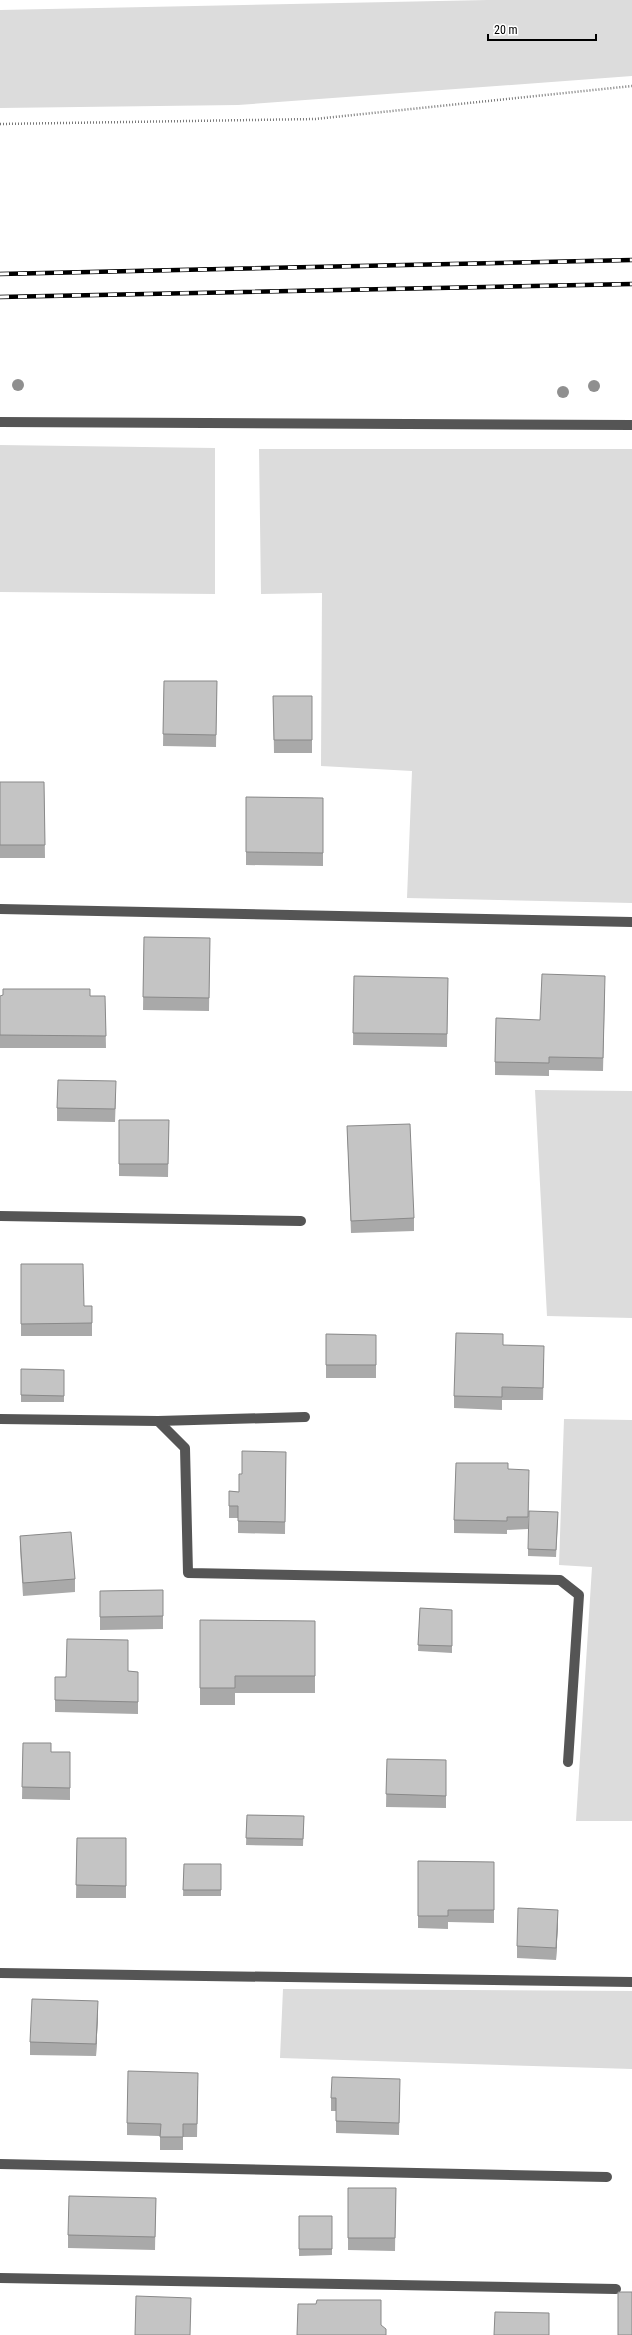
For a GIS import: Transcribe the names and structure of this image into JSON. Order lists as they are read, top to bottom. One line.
{"scale_bar":"20 m"}
